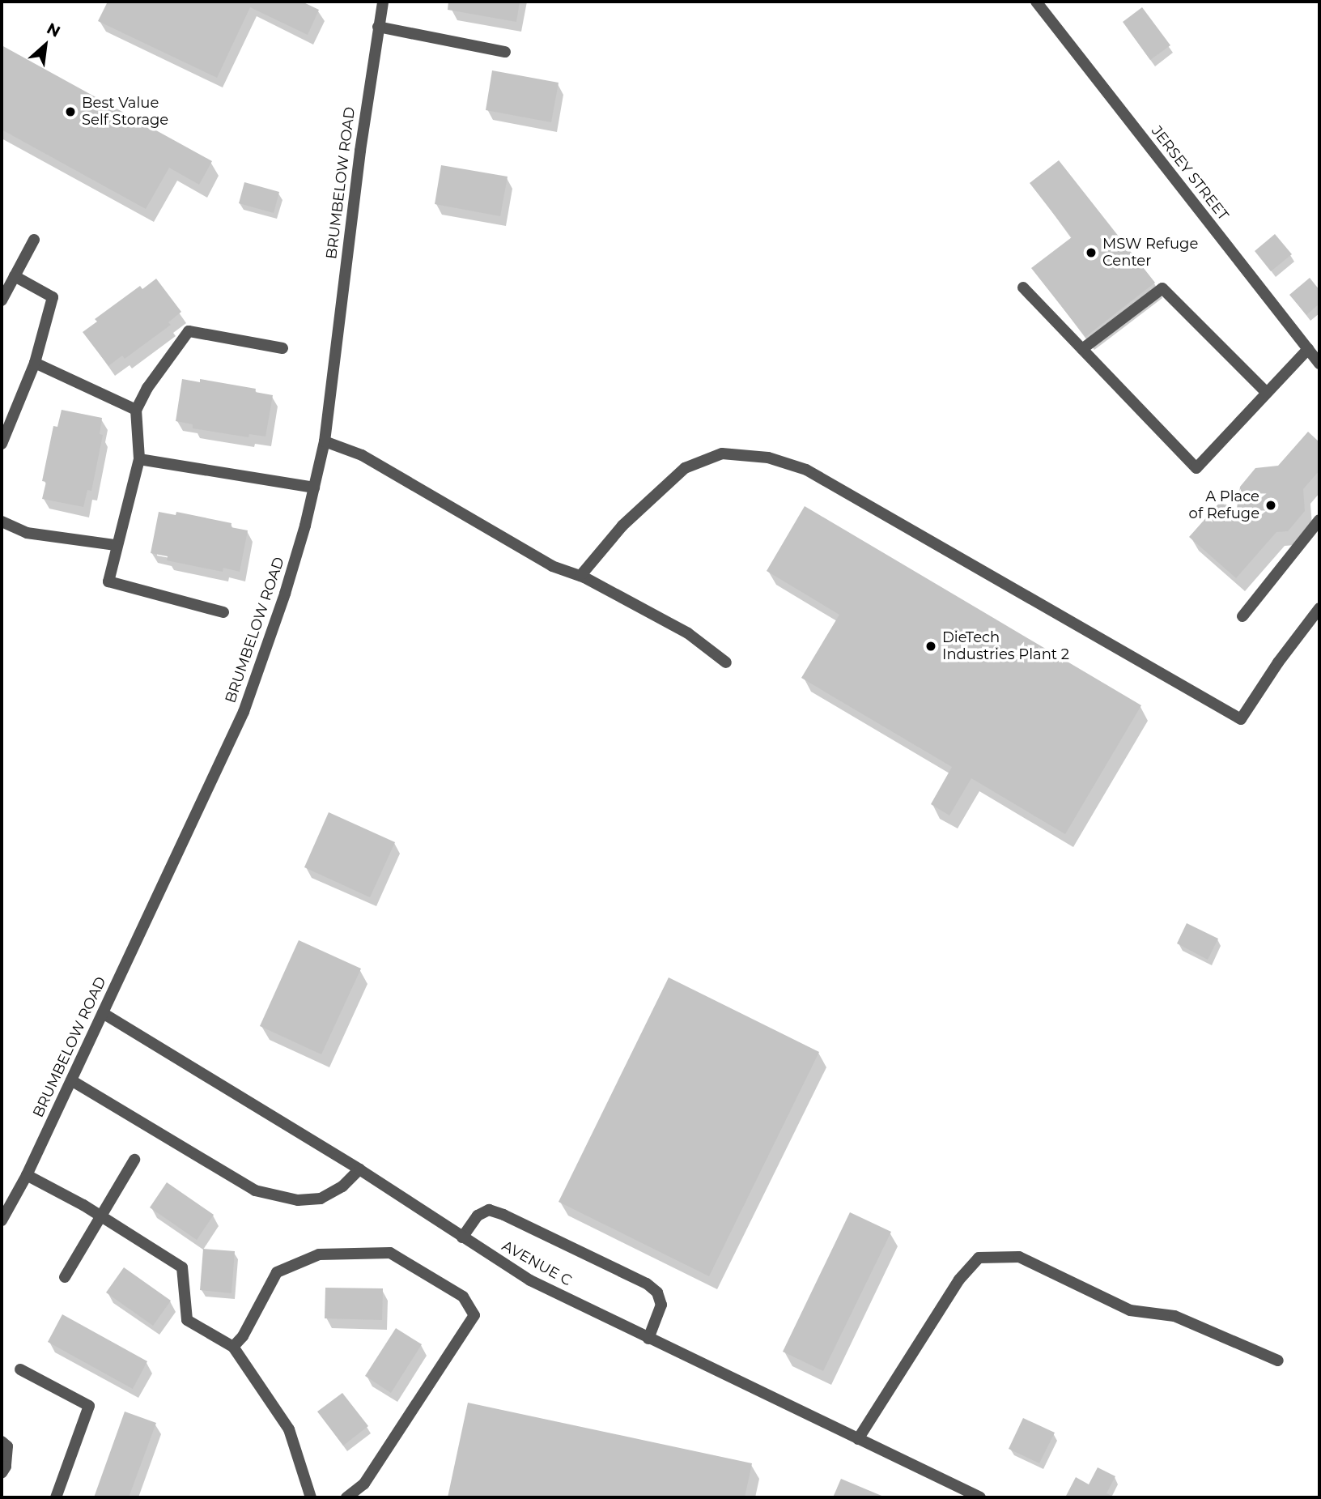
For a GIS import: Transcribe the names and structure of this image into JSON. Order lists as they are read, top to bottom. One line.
{"streets":{"street":["JERSEY STREET","BRUMBELOW ROAD","AVENUE C"]},"crossings":[["BRUMBELOW ROAD","AVENUE C"]],"places":["Best Value Self Storage","MSW Refuge Center","A Place of Refuge","DieTech Industries Plant 2"],"north":"top right"}
